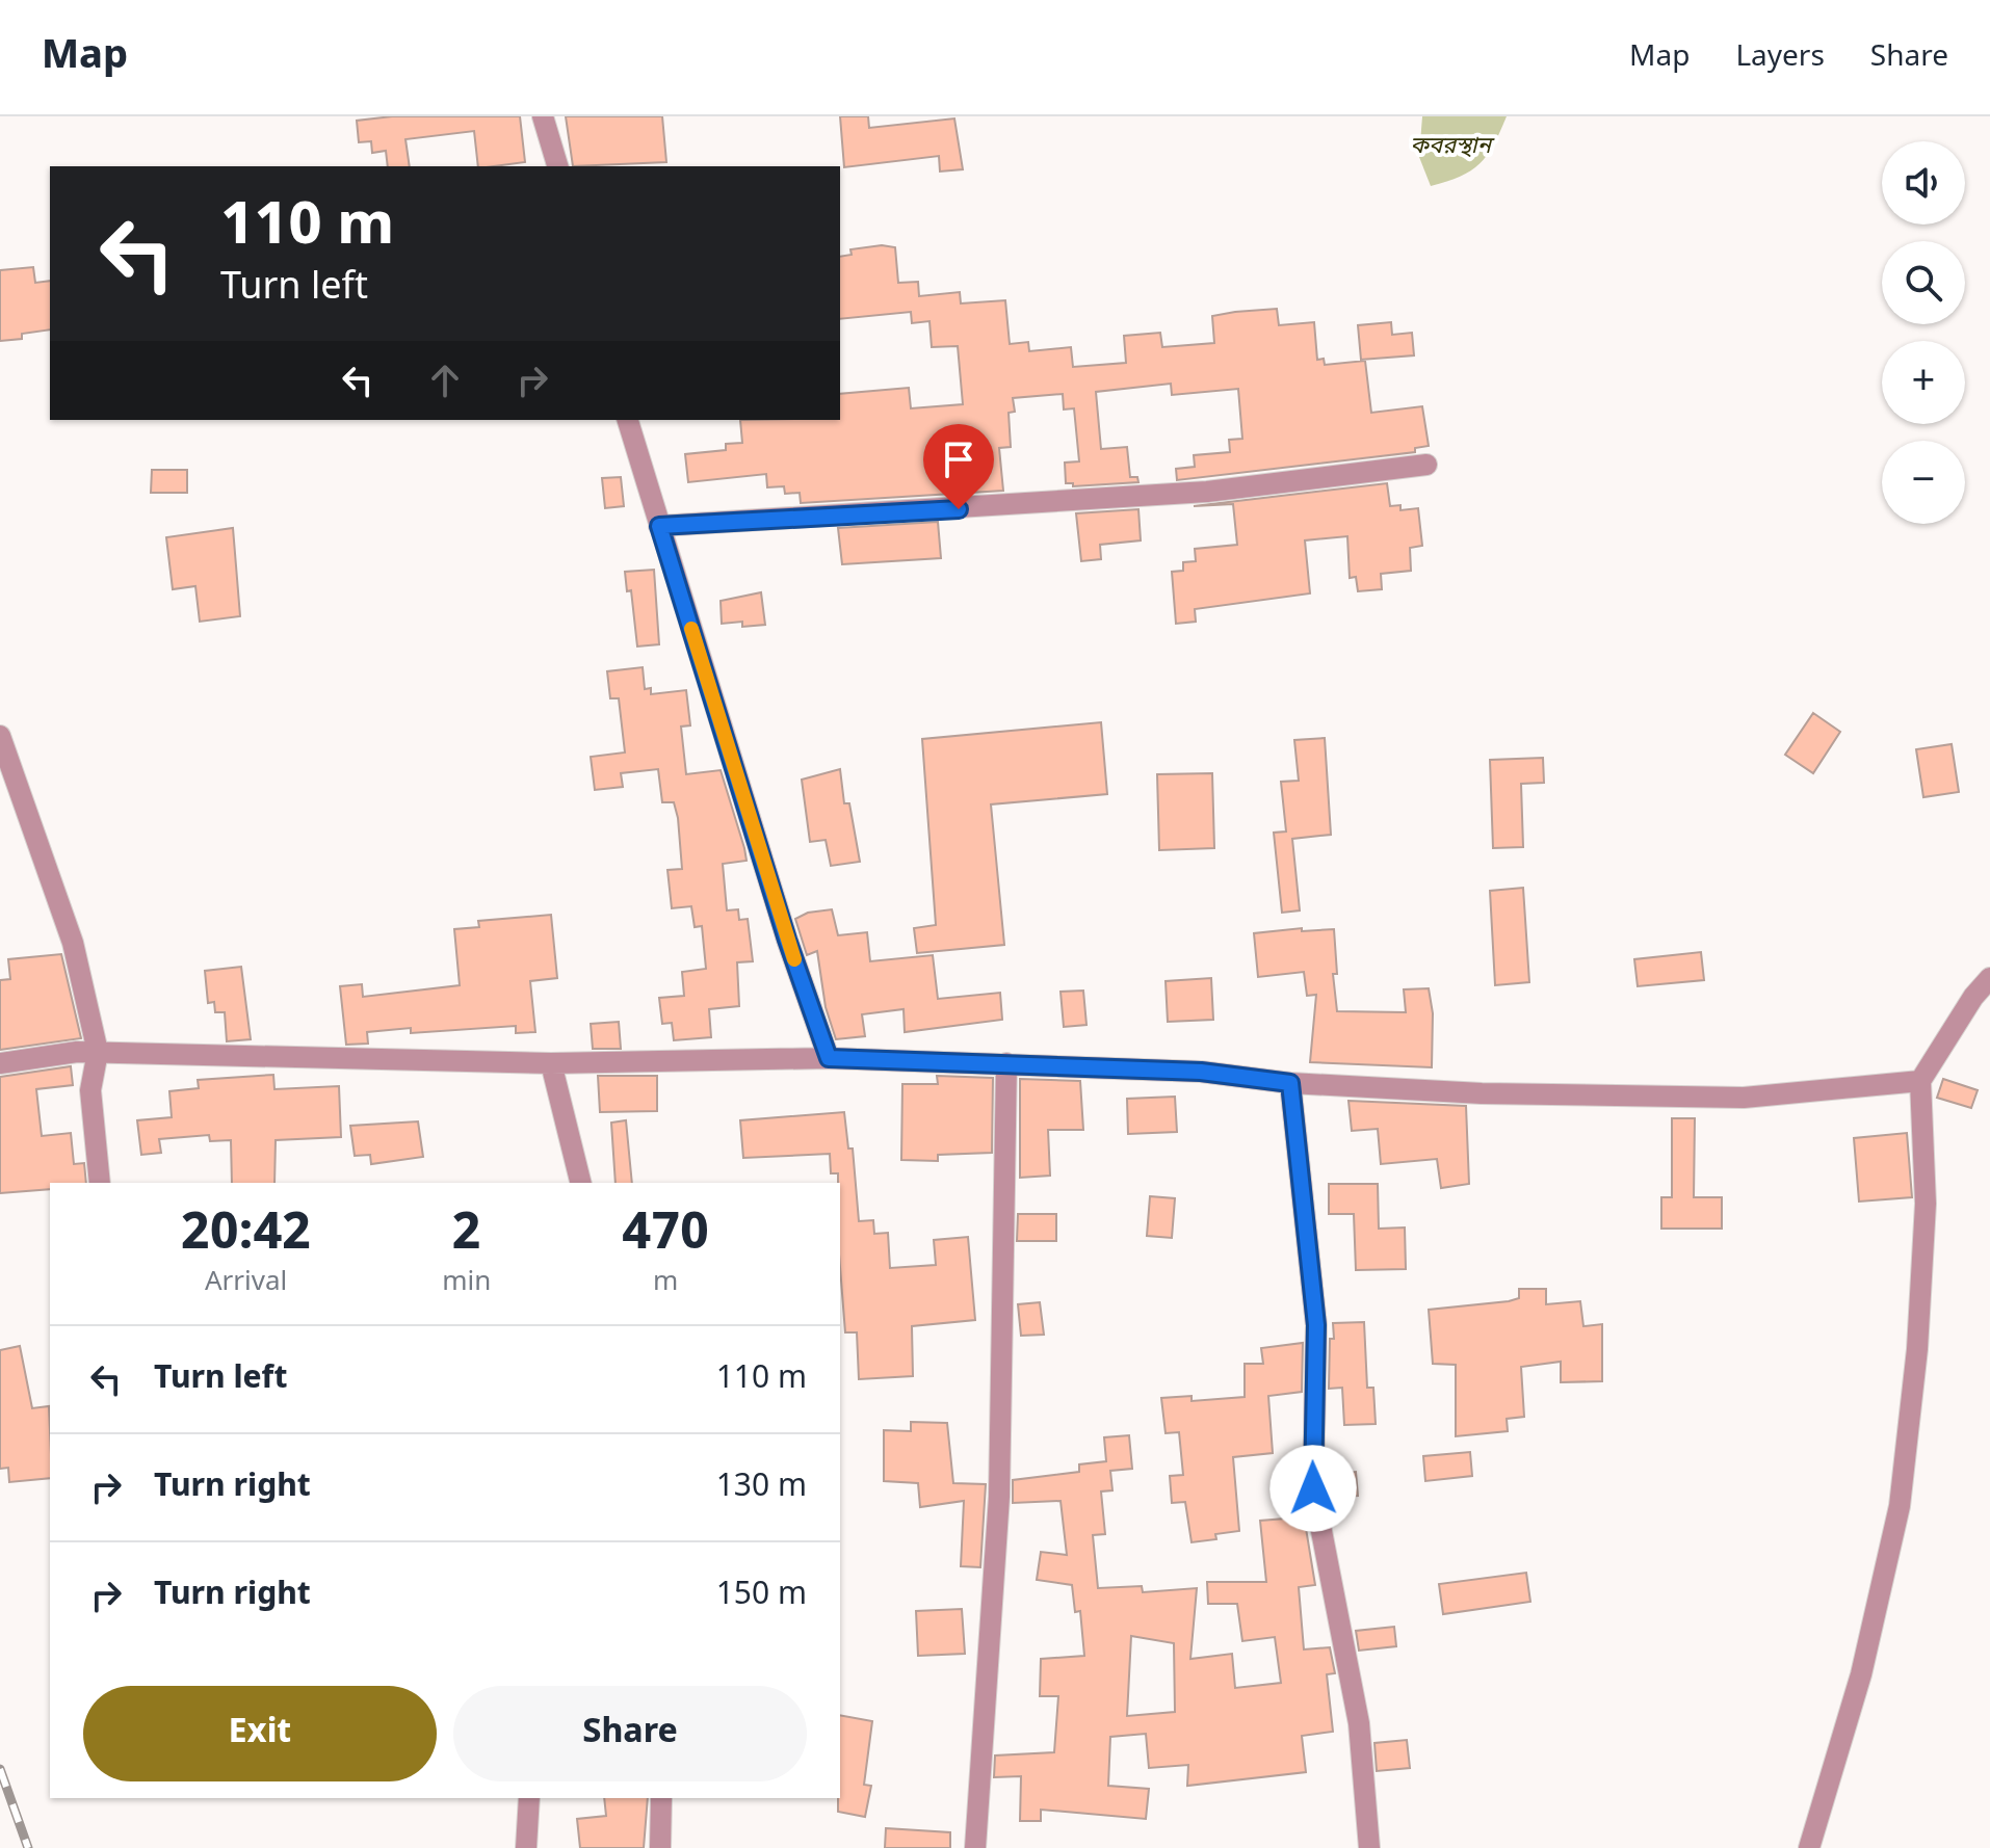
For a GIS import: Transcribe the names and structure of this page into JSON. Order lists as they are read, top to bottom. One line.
{"parks":["কবরস্থান"],"page":{"header":"Map","nav":["Map","Layers","Share"],"map_buttons":["+","−"],"turn":["110 m","Turn left"],"eta":["20:42","Arrival","2","min","470","m"],"list":[{"name":"Turn left","value":"110 m"},{"name":"Turn right","value":"130 m"},{"name":"Turn right","value":"150 m"}],"buttons":["Exit","Share"]}}
